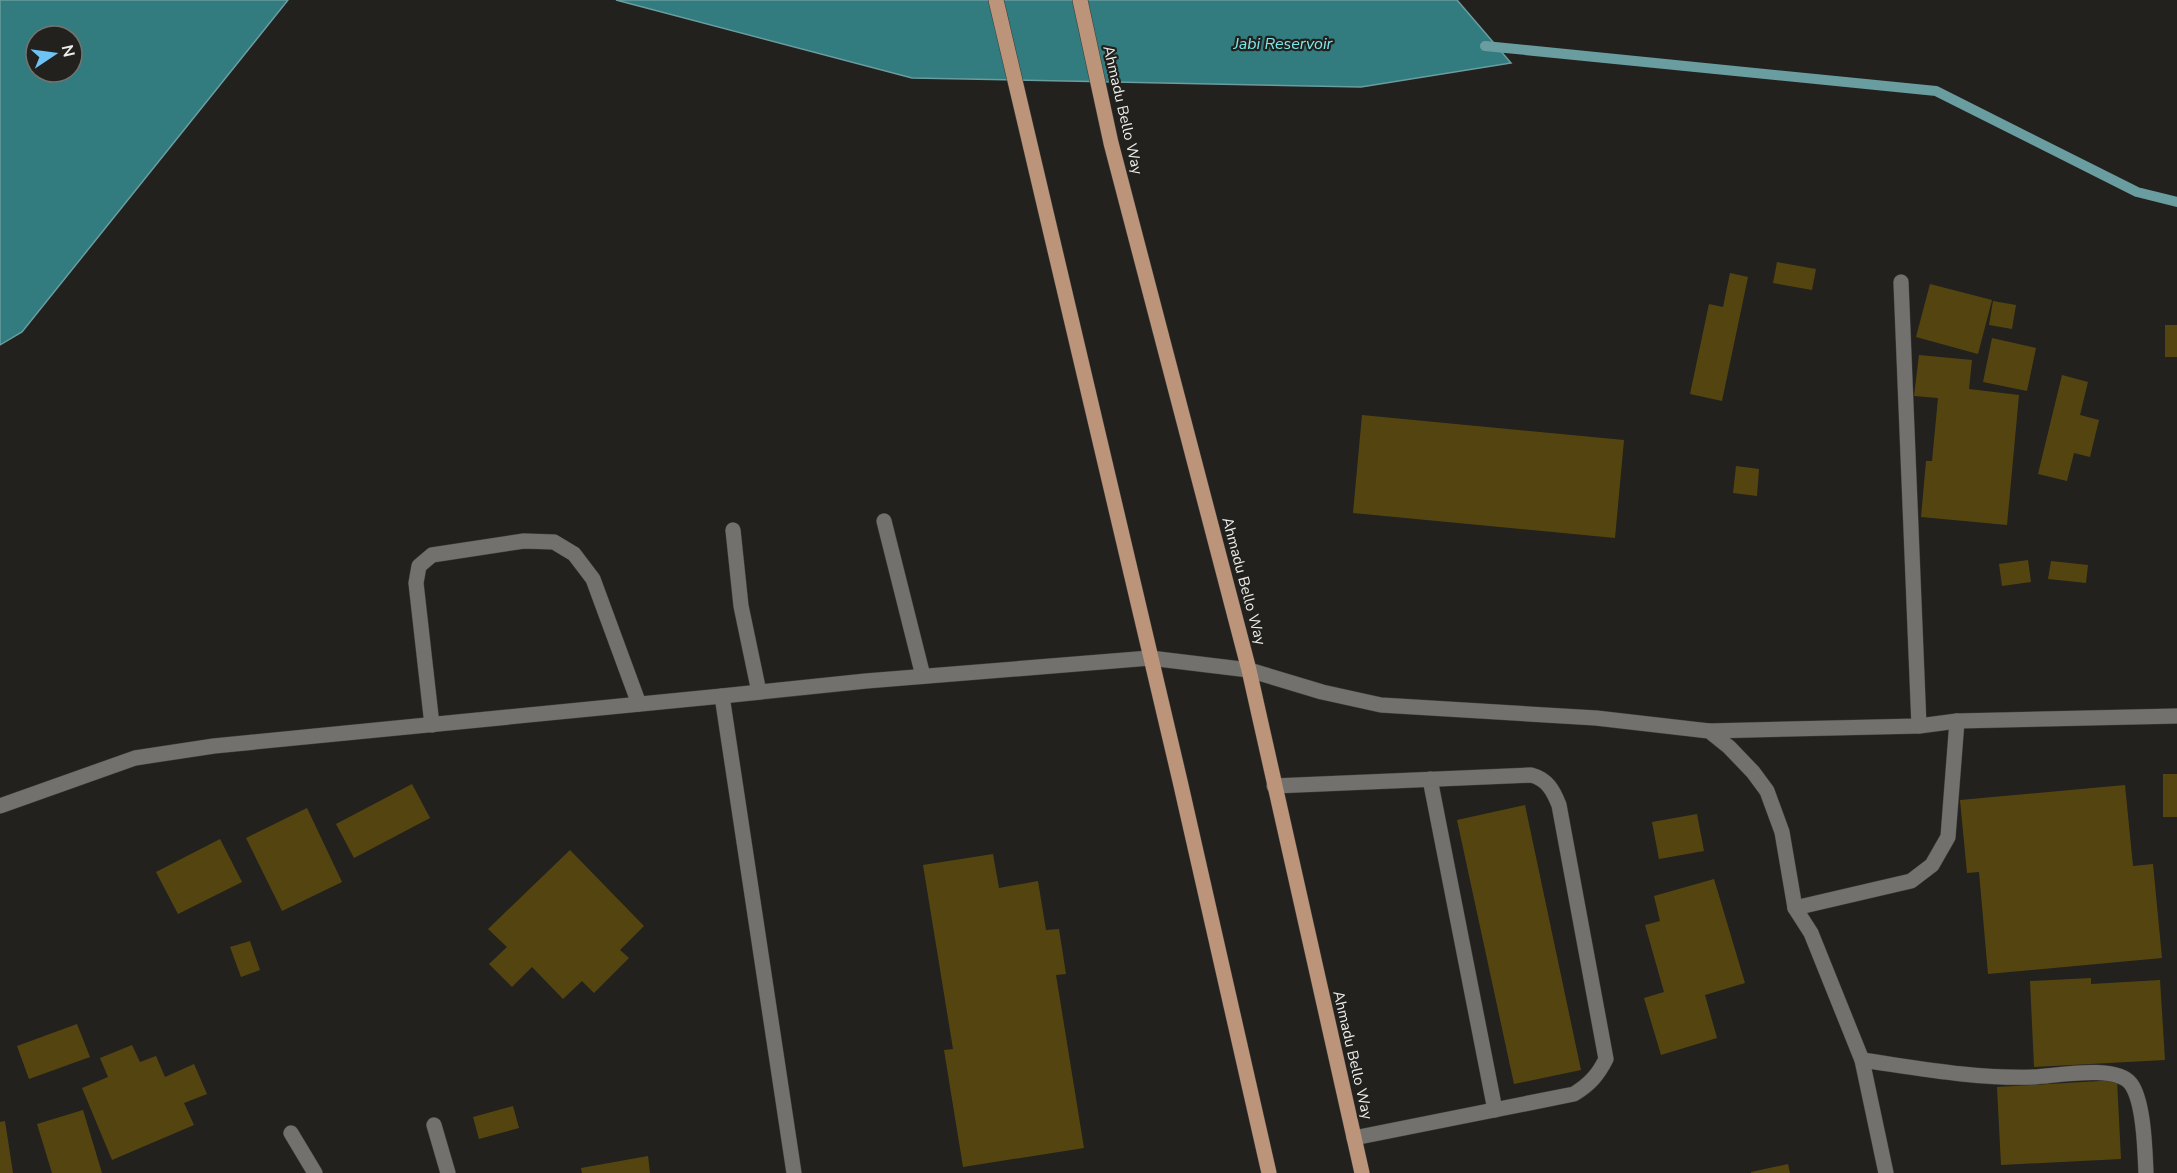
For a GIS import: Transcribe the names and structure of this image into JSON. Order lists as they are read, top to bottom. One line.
{"streets":{"main road":["Ahmadu Bello Way"]},"water":["Jabi Reservoir"],"north":"right"}
